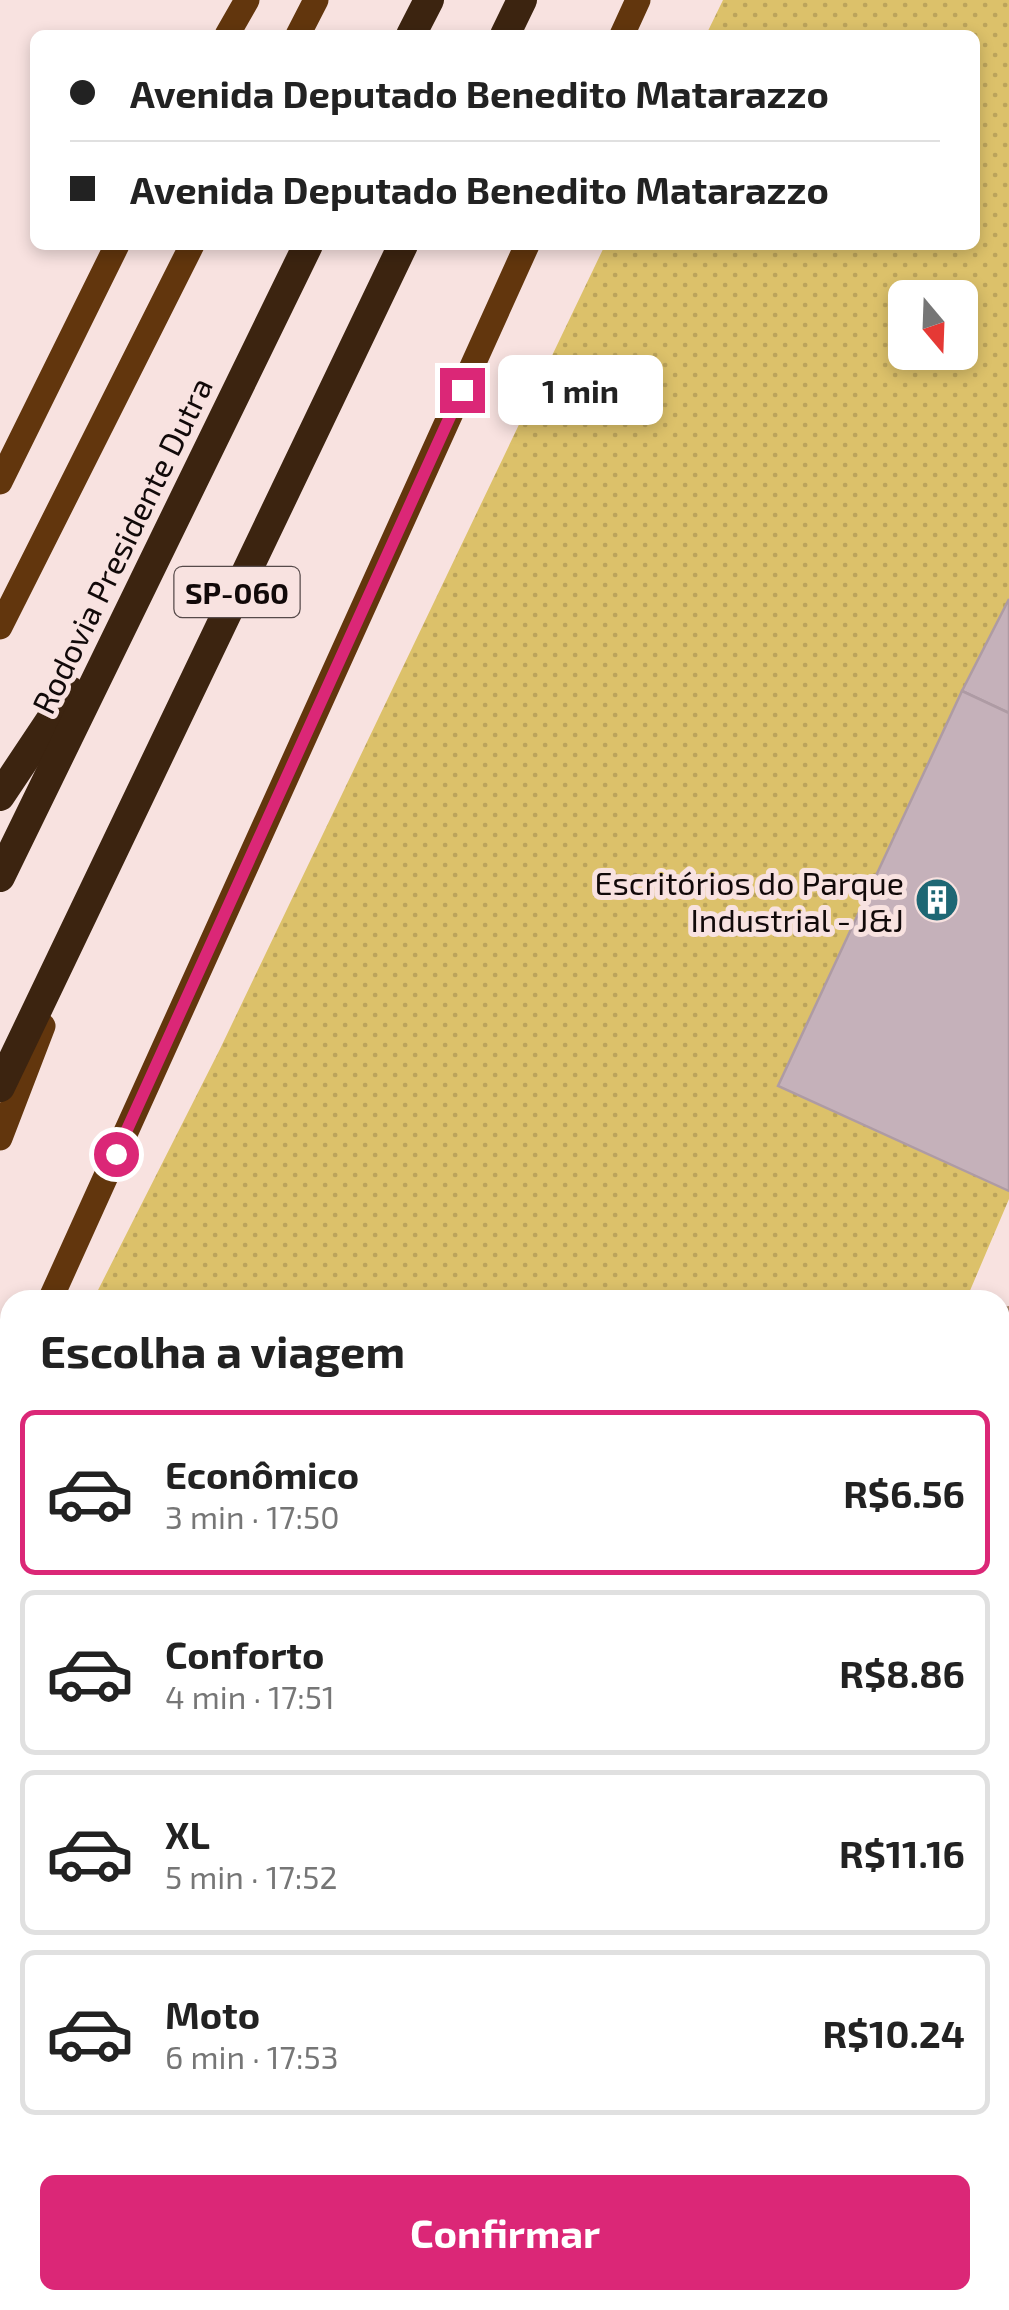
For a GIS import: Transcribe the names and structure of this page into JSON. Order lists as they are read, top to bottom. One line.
{"streets":{"highway":["Rodovia Presidente Dutra","SP-060"]},"places":{"building":["Escritórios do Parque Industrial - J&J"]},"north":"bottom","page":{"banner":["Avenida Deputado Benedito Matarazzo","Avenida Deputado Benedito Matarazzo"],"bubble":"1 min","heading":"Escolha a viagem","list":[{"name":"Econômico","note":"3 min · 17:50","value":"R$6.56"},{"name":"Conforto","note":"4 min · 17:51","value":"R$8.86"},{"name":"XL","note":"5 min · 17:52","value":"R$11.16"},{"name":"Moto","note":"6 min · 17:53","value":"R$10.24"}],"buttons":"Confirmar"}}
